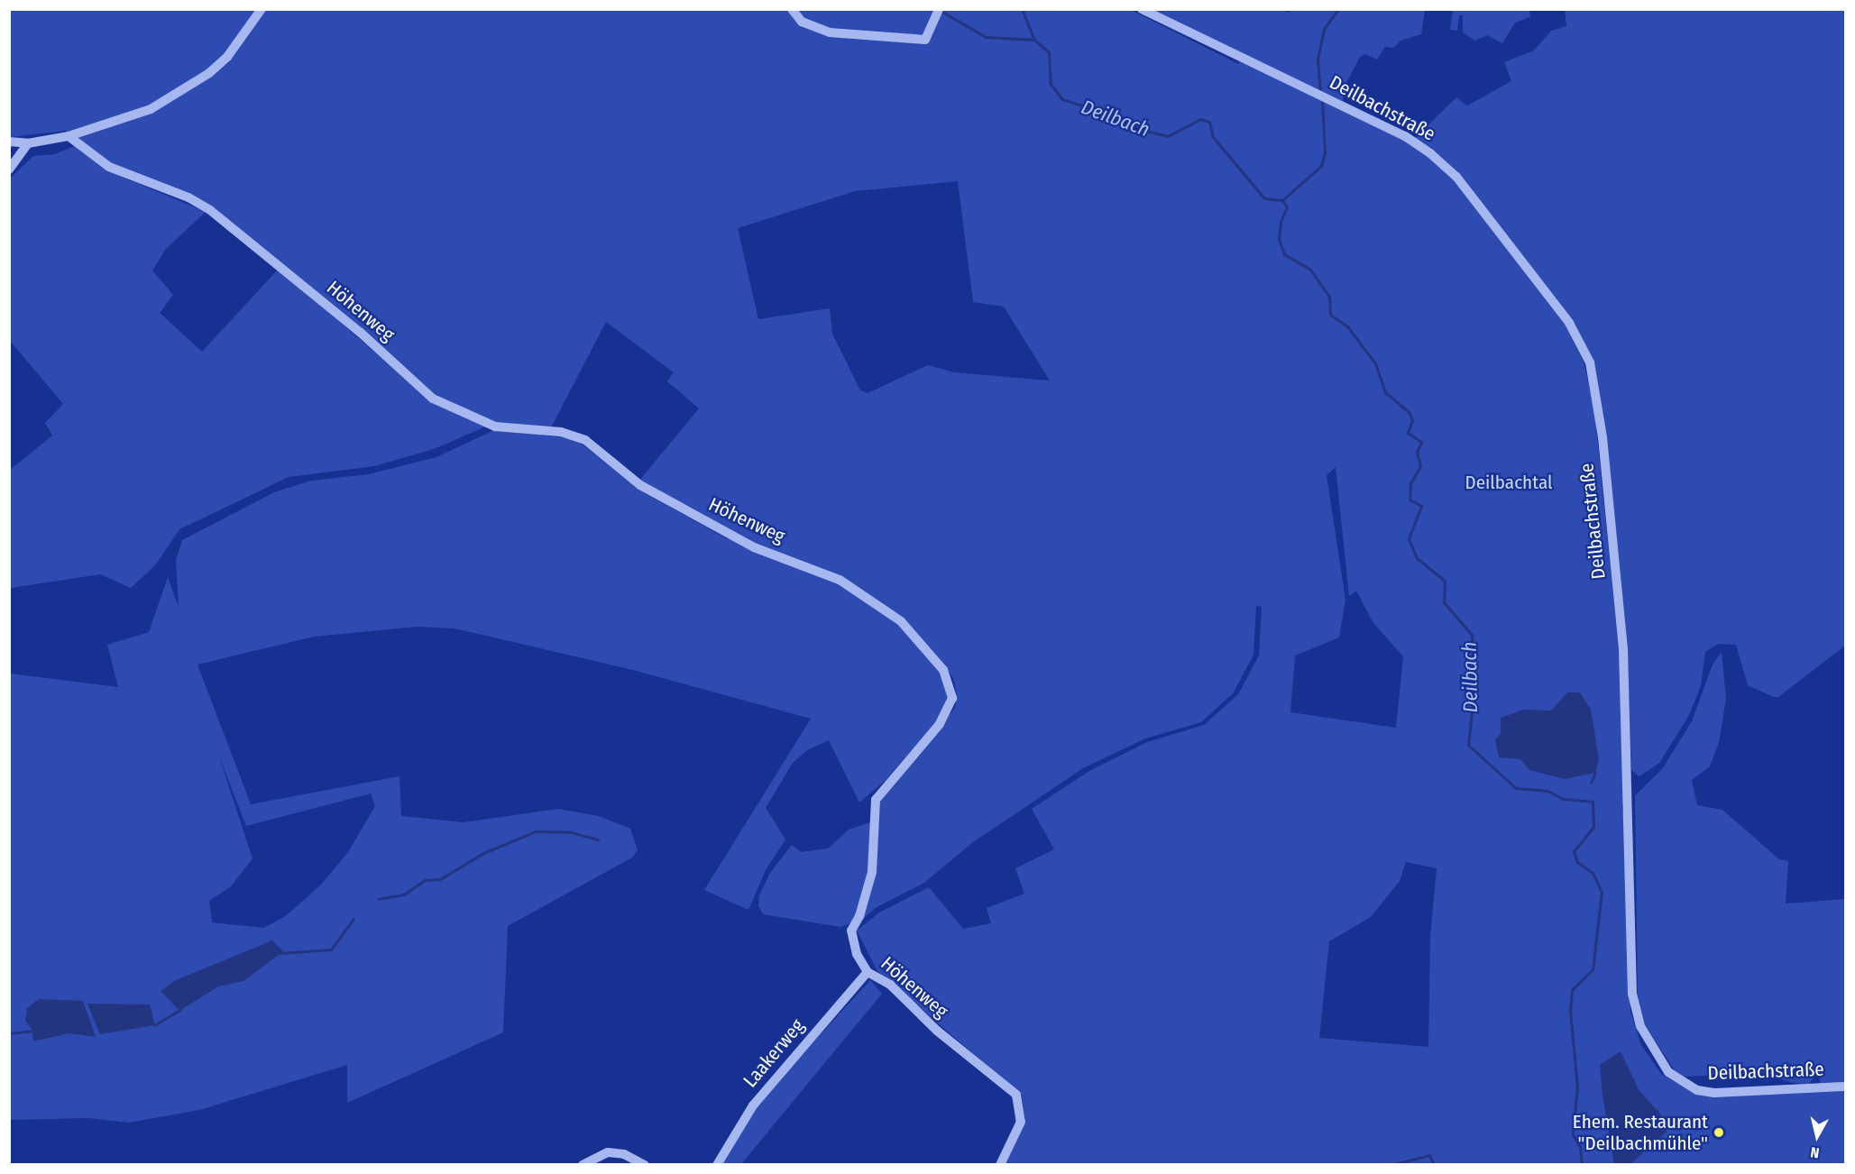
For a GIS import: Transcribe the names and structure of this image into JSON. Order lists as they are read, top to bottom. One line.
{"streets":{"street":["Deilbachstraße","Höhenweg","Laakerweg"]},"crossings":[["Höhenweg","Laakerweg"]],"water":["Deilbach"],"parks":["Deilbachtal"],"places":["Ehem. Restaurant \"Deilbachmühle\""],"north":"bottom"}
